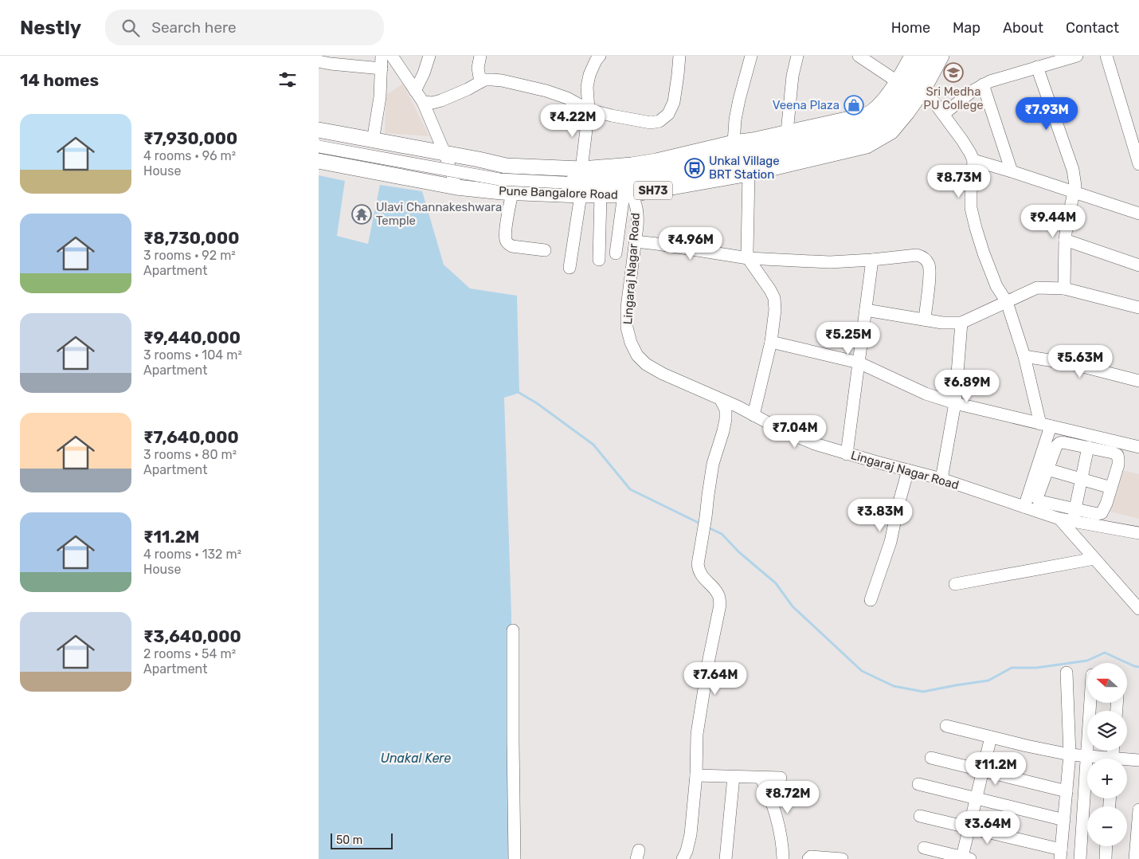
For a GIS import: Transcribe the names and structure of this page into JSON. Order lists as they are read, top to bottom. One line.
{"streets":{"main road":["SH73","Pune Bangalore Road"],"street":["Lingaraj Nagar Road"]},"crossings":[["Pune Bangalore Road","Lingaraj Nagar Road"]],"water":["Unakal Kere"],"places":{"school or university":["Sri Medha PU College"],"shop":["Veena Plaza"],"bus stop":["Unkal Village BRT Station"],"temple":["Ulavi Channakeshwara Temple"]},"scale_bar":"50 m","north":"left","page":{"header":"Nestly","search":"Search here","nav":["Home","Map","About","Contact"],"heading":"14 homes","price":["₹7.93M","₹4.22M","₹8.73M","₹9.44M","₹4.96M","₹5.25M","₹5.63M","₹6.89M","₹7.04M","₹3.83M","₹7.64M","₹11.2M","₹8.72M","₹3.64M"],"list":[{"name":"₹7,930,000","note":"4 rooms · 96 m² · House"},{"name":"₹8,730,000","note":"3 rooms · 92 m² · Apartment"},{"name":"₹9,440,000","note":"3 rooms · 104 m² · Apartment"},{"name":"₹7,640,000","note":"3 rooms · 80 m² · Apartment"},{"name":"₹11.2M","note":"4 rooms · 132 m² · House"},{"name":"₹3,640,000","note":"2 rooms · 54 m² · Apartment"}],"map_buttons":["+","−"],"scale":"50 m"}}
